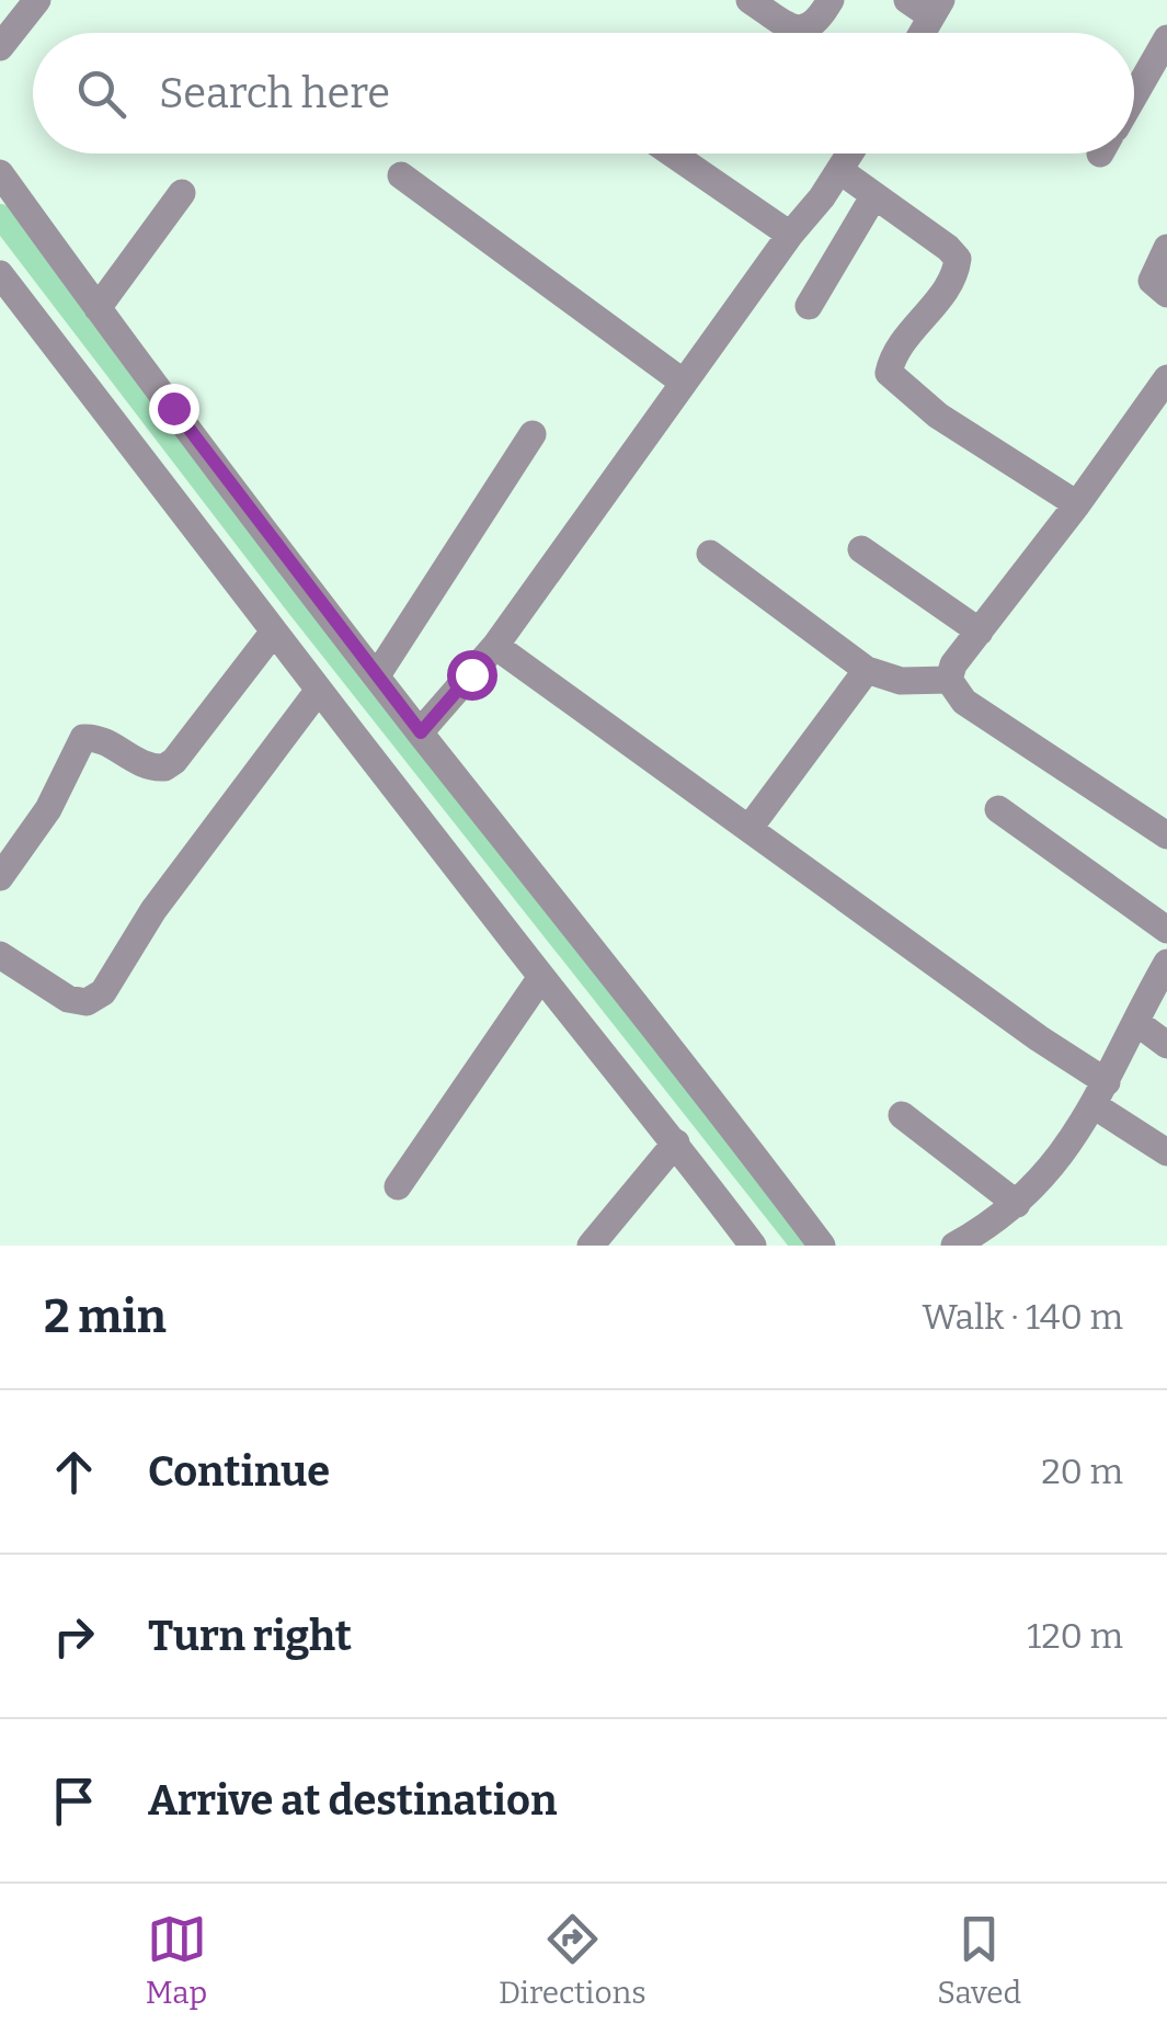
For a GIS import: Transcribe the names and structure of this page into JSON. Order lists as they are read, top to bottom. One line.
{"page":{"search":"Search here","heading":["2 min","Walk · 140 m"],"list":[["Continue","20 m"],["Turn right","120 m"],"Arrive at destination"],"nav":["Map","Directions","Saved"]}}
